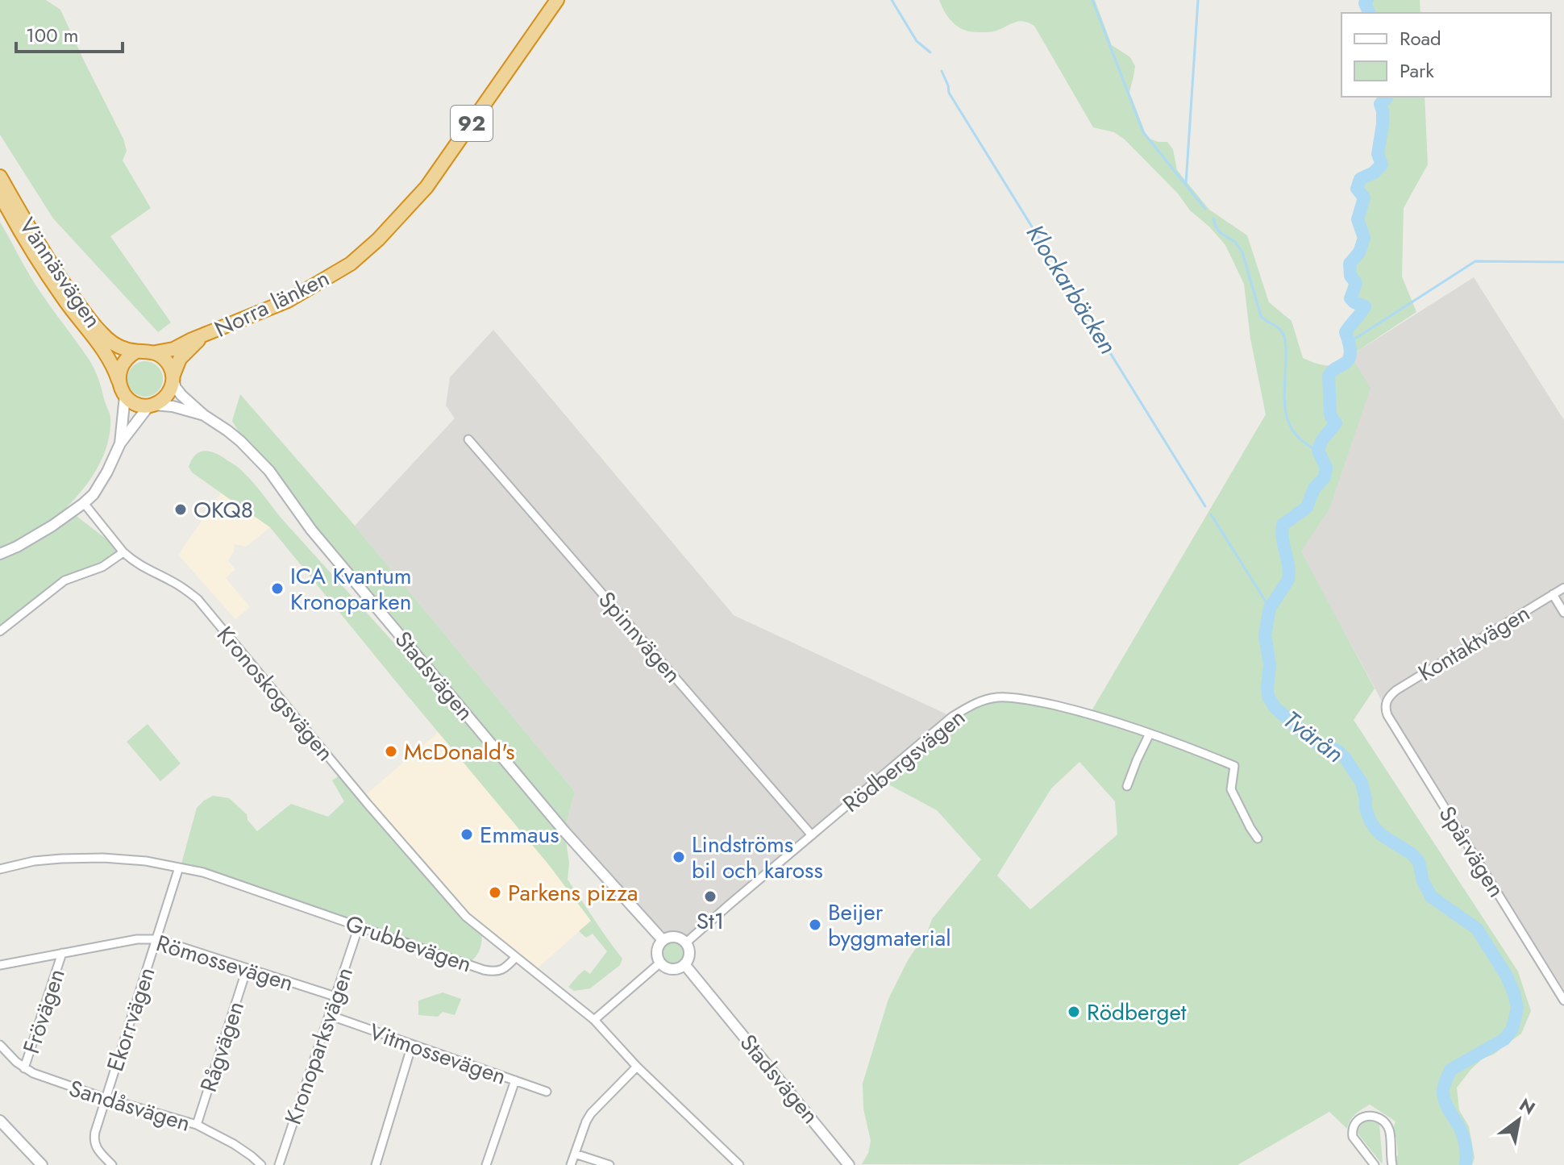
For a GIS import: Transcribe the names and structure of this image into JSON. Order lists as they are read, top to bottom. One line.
{"streets":{"highway":["92","Vännäsvägen","Norra länken"],"main road":["Stadsvägen"],"street":["Spinnvägen","Kontaktvägen","Kronoskogsvägen","Rödbergsvägen","Spårvägen","Grubbevägen","Römossevägen","Frövägen","Ekorrvägen","Kronoparksvägen","Rågvägen","Vitmossevägen","Sandåsvägen"]},"crossings":[["92","Vännäsvägen"],["92","Norra länken"],["92","Stadsvägen"],["Vännäsvägen","Norra länken"],["Vännäsvägen","Stadsvägen"],["Norra länken","Stadsvägen"],["Spinnvägen","Rödbergsvägen"],["Kontaktvägen","Spårvägen"],["Stadsvägen","Rödbergsvägen"],["Kronoskogsvägen","Grubbevägen"],["Grubbevägen","Ekorrvägen"],["Grubbevägen","Kronoparksvägen"],["Römossevägen","Frövägen"],["Römossevägen","Ekorrvägen"],["Römossevägen","Kronoparksvägen"],["Römossevägen","Rågvägen"],["Frövägen","Sandåsvägen"],["Ekorrvägen","Sandåsvägen"],["Kronoparksvägen","Vitmossevägen"],["Rågvägen","Sandåsvägen"]],"water":["Klockarbäcken","Tvärån"],"places":["OKQ8","ICA Kvantum Kronoparken","McDonald's","Emmaus","Lindströms bil och kaross","Parkens pizza","St1","Beijer byggmaterial","Rödberget"],"legend":["Road","Park"],"scale_bar":"100 m","north":"top right"}
